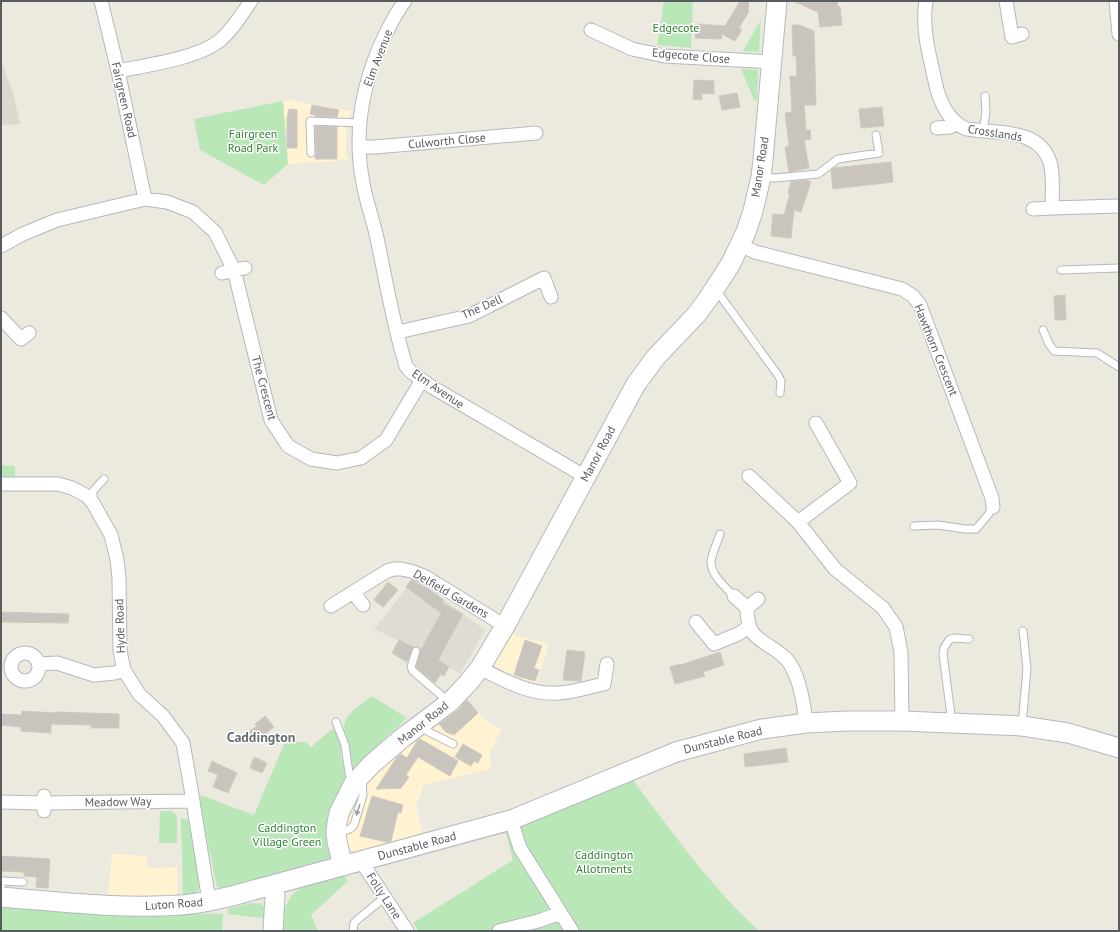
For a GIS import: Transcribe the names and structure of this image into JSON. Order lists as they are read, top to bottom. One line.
{"streets":{"street":["Edgecote Close","Elm Avenue","Fairgreen Road","Crosslands","Culworth Close","Manor Road","The Dell","Hawthorn Crescent","The Crescent","Delfield Gardens","Hyde Road","Dunstable Road","Meadow Way","Folly Lane","Luton Road"]},"crossings":[["Edgecote Close","Manor Road"],["Elm Avenue","Culworth Close"],["Elm Avenue","Manor Road"],["Elm Avenue","The Dell"],["Elm Avenue","The Crescent"],["Fairgreen Road","The Crescent"],["Manor Road","Hawthorn Crescent"],["Manor Road","Delfield Gardens"],["Manor Road","Dunstable Road"],["Manor Road","Luton Road"],["Hyde Road","Meadow Way"],["Hyde Road","Luton Road"],["Dunstable Road","Folly Lane"],["Dunstable Road","Luton Road"]],"districts":["Caddington"],"parks":["Edgecote","Fairgreen Road Park","Caddington Village Green","Caddington Allotments"]}
